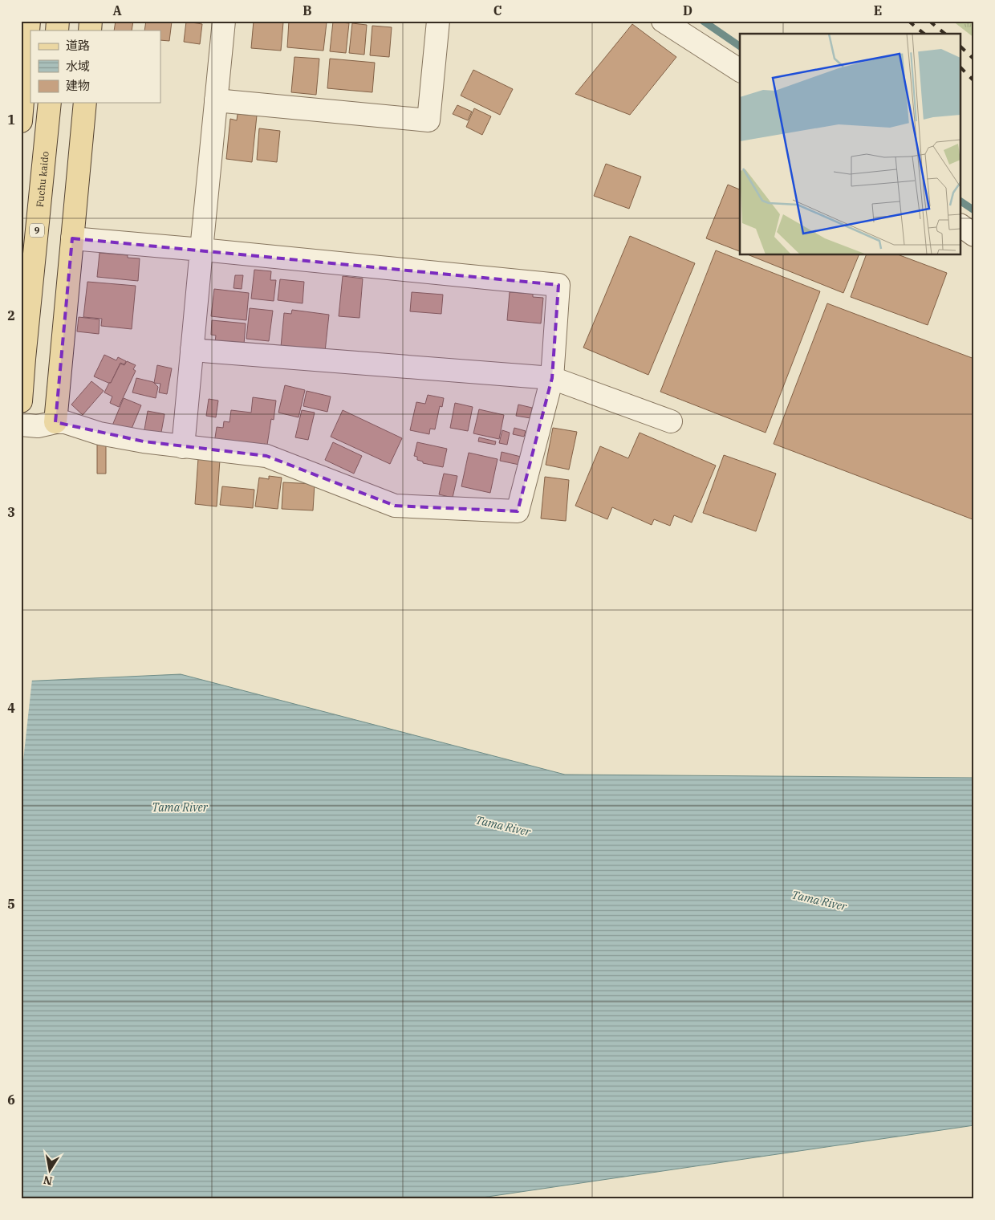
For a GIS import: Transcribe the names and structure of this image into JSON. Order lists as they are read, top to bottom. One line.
{"streets":{"main road":["Fuchu kaido","9"]},"water":["Tama River"],"legend":["道路","水域","建物"],"north":"bottom","grid":{"columns":["A","B","C","D","E"],"rows":["1","2","3","4","5","6"]}}
